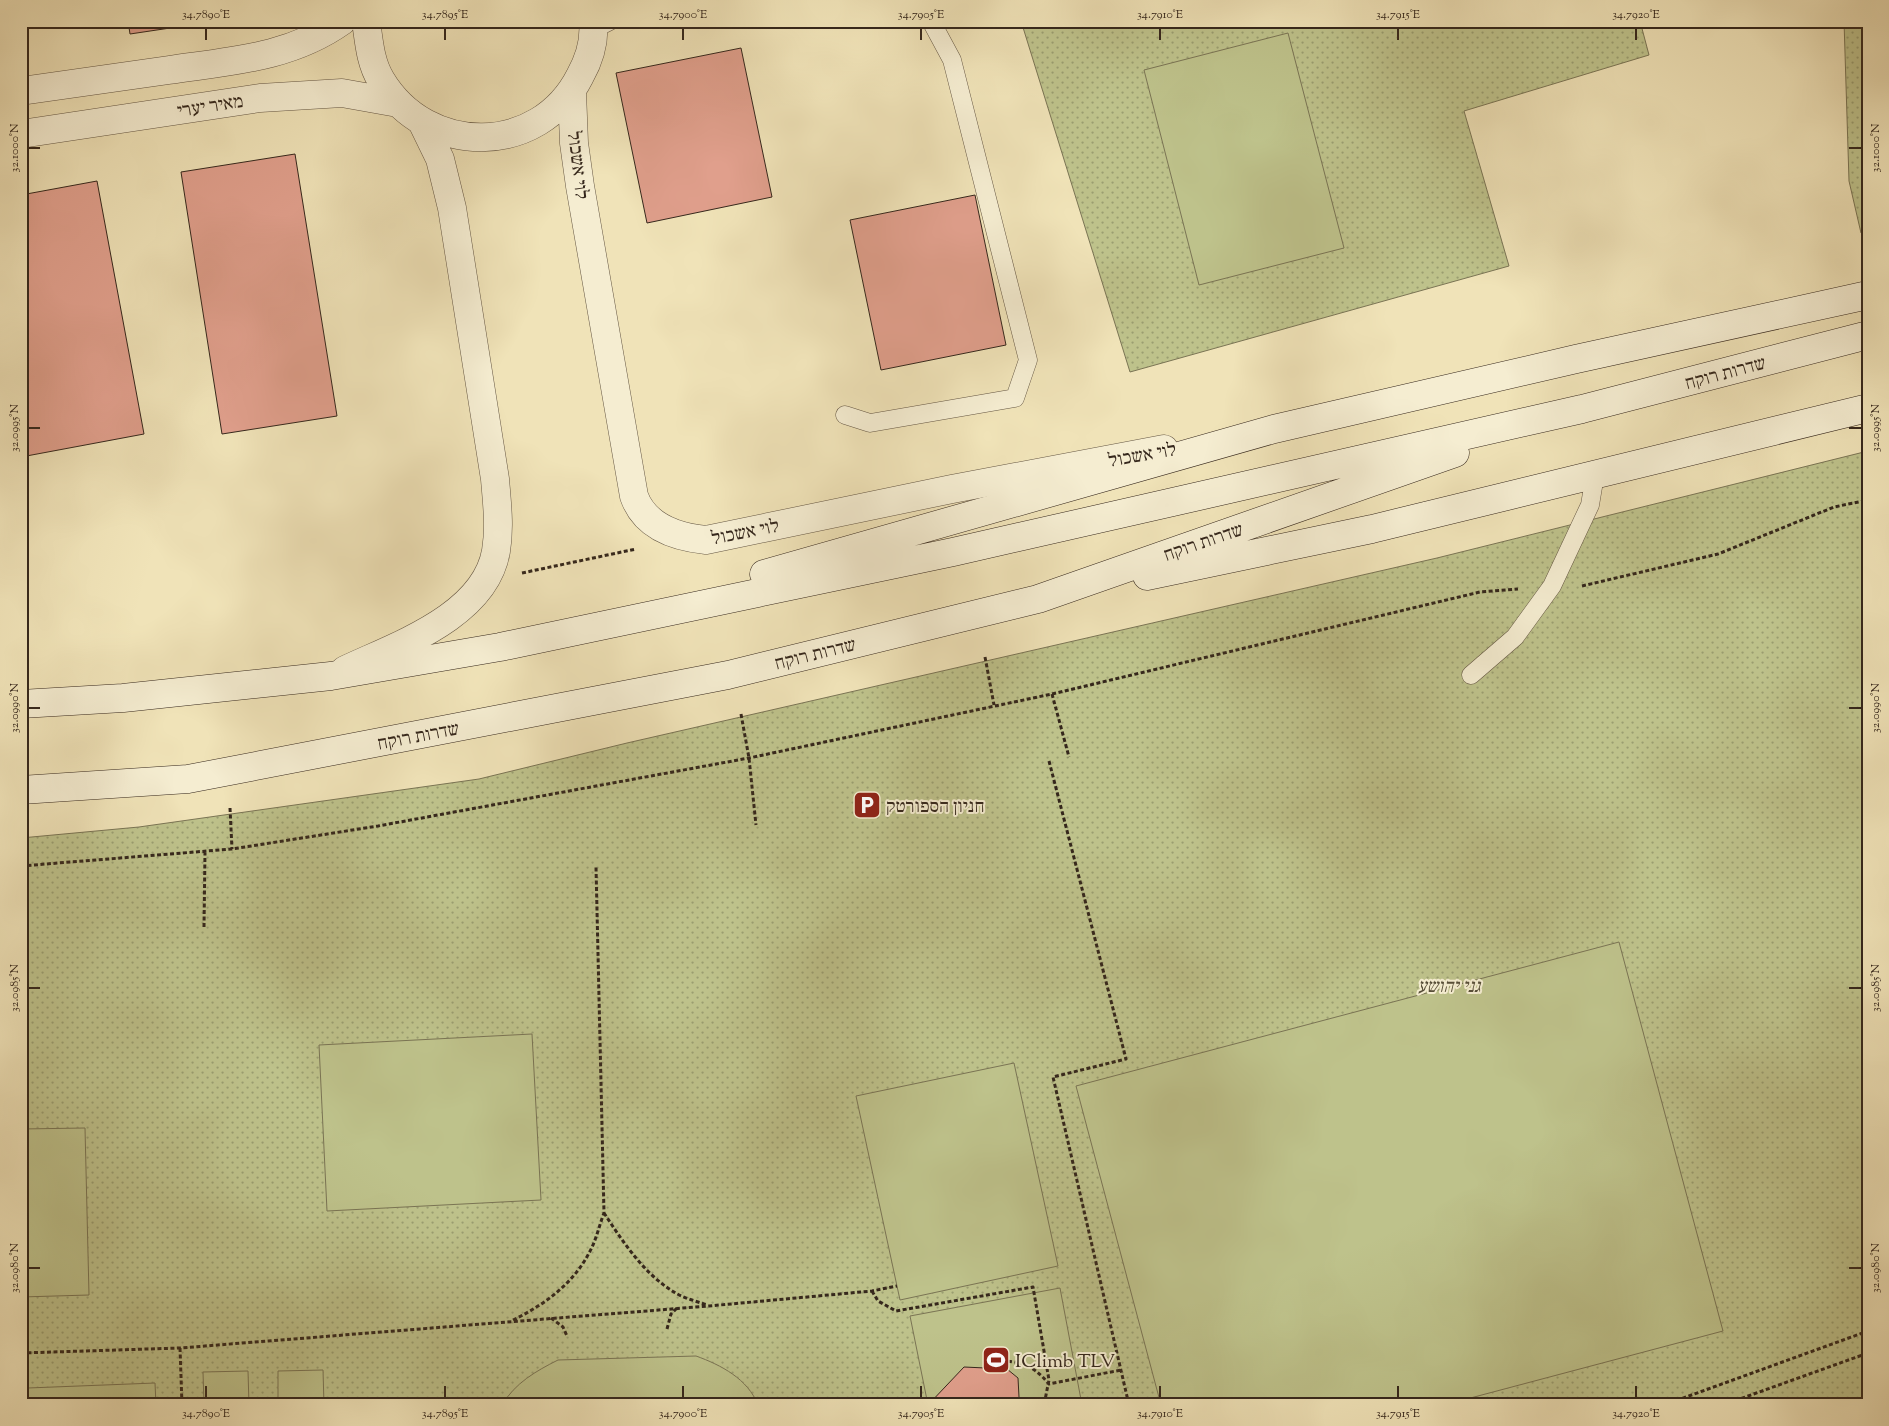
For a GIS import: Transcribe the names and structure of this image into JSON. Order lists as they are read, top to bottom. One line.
{"streets":{"main road":["מאיר יערי","לוי אשכול","שדרות רוקח"]},"parks":["גני יהושע"],"places":{"parking":["חניון הספורטק"],"sports":["IClimb TLV"]},"coordinates":["34.7890°E","34.7895°E","34.7900°E","34.7905°E","34.7910°E","34.7915°E","34.7920°E","32.1000°N","32.0995°N","32.0990°N","32.0985°N","32.0980°N"]}
